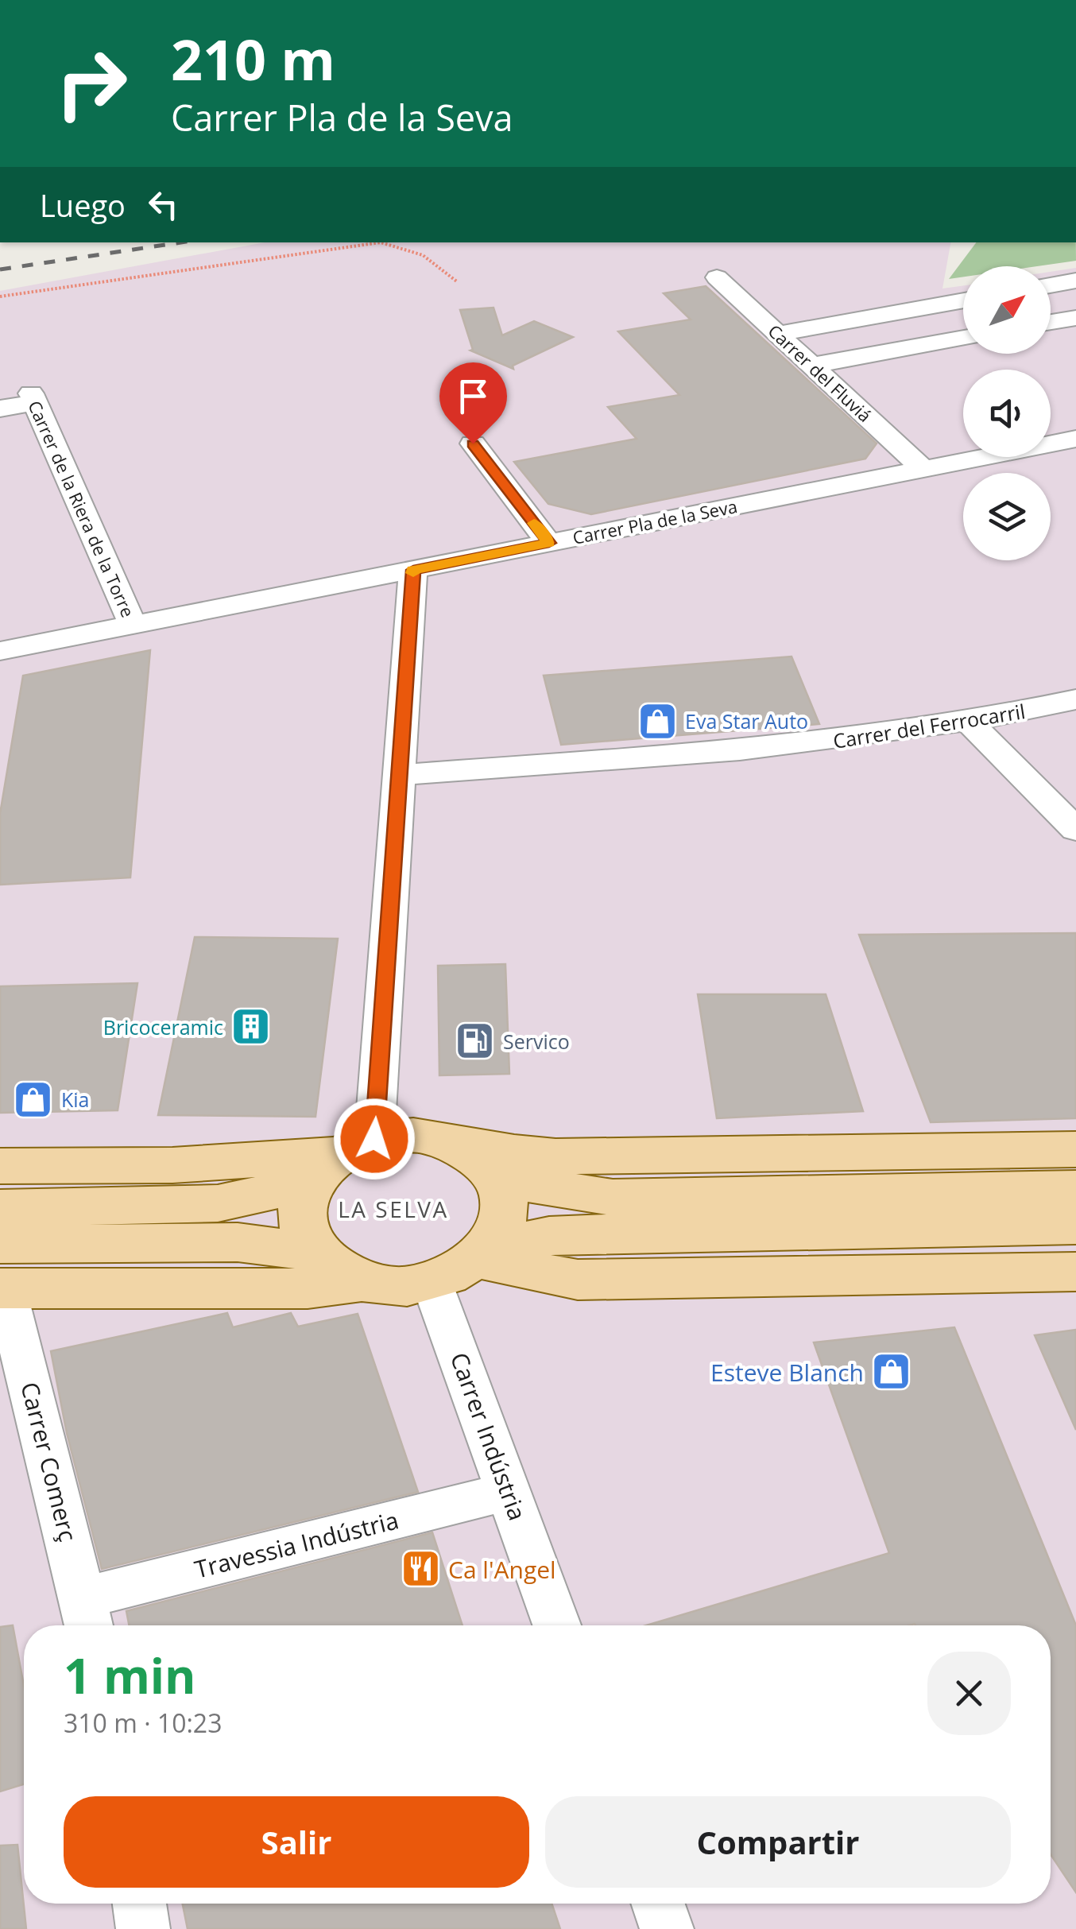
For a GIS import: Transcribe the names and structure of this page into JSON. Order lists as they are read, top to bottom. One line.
{"streets":{"street":["Carrer del Fluviá","Carrer de la Riera de la Torre","Carrer Pla de la Seva","Carrer del Ferrocarril","Carrer Indústria","Carrer Comerç","Travessia Indústria"]},"crossings":[["Carrer del Fluviá","Carrer Pla de la Seva"],["Carrer de la Riera de la Torre","Carrer Pla de la Seva"],["Carrer Indústria","Travessia Indústria"],["Carrer Comerç","Travessia Indústria"]],"districts":["LA SELVA"],"places":{"shop":["Eva Star Auto","Kia","Esteve Blanch"],"building":["Bricoceramic"],"fuel station":["Servico"],"restaurant":["Ca l'Angel"]},"north":"top right","page":{"turn":["210 m","Carrer Pla de la Seva"],"then":"Luego","heading":["1 min","310 m · 10:23"],"buttons":["Salir","Compartir"]}}
